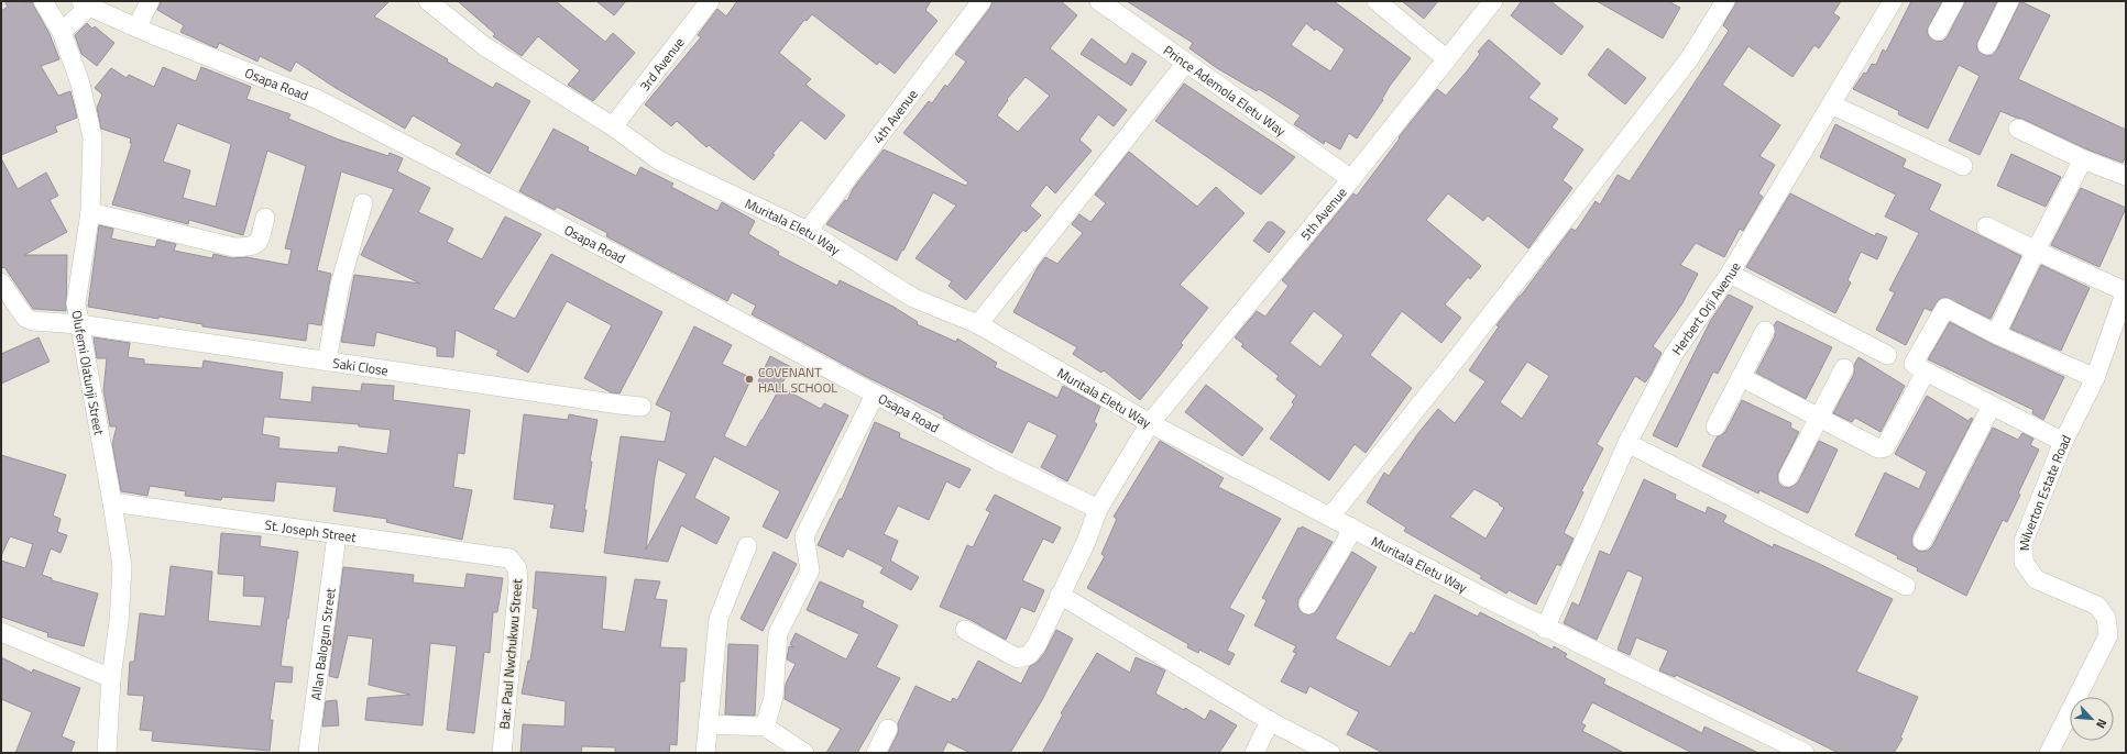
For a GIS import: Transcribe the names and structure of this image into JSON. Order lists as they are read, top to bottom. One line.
{"streets":{"street":["3rd Avenue","Osapa Road","Prince Ademola Eletu Way","4th Avenue","5th Avenue","Muritala Eletu Way","Herbert Orji Avenue","Saki Close","Olufemi Olatunji Street","Milverton Estate Road","St. Joseph Street","Allan Balogun Street","Bar. Paul Nwchukwu Street"]},"crossings":[["3rd Avenue","Muritala Eletu Way"],["Osapa Road","5th Avenue"],["Prince Ademola Eletu Way","5th Avenue"],["4th Avenue","Muritala Eletu Way"],["5th Avenue","Muritala Eletu Way"],["Muritala Eletu Way","Herbert Orji Avenue"],["Saki Close","Olufemi Olatunji Street"],["Olufemi Olatunji Street","St. Joseph Street"],["St. Joseph Street","Allan Balogun Street"],["St. Joseph Street","Bar. Paul Nwchukwu Street"]],"places":["COVENANT HALL SCHOOL"],"north":"bottom right"}
